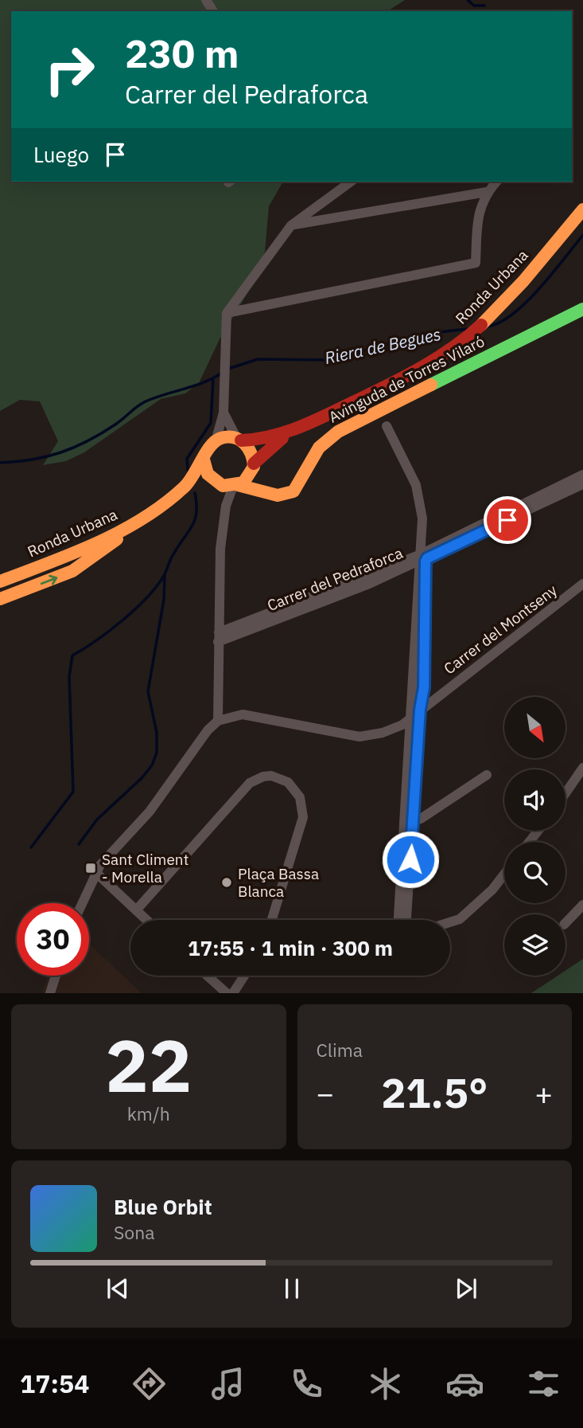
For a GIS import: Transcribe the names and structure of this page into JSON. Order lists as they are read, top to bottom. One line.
{"streets":{"main road":["Ronda Urbana","Avinguda de Torres Vilaró"],"street":["Carrer del Pedraforca","Carrer del Montseny"]},"crossings":[["Ronda Urbana","Avinguda de Torres Vilaró"]],"water":["Riera de Begues"],"places":{"transit":["Sant Climent - Morella"],"other":["Plaça Bassa Blanca"]},"north":"bottom right","page":{"turn":["230 m","Carrer del Pedraforca"],"then":"Luego","limit":"30","trip":"17:55 · 1 min · 300 m","tile":[["22","km/h"],"Clima"],"heat":["−","21.5°","+"],"song":["Blue Orbit","Sona"],"tabs":"17:54"}}
